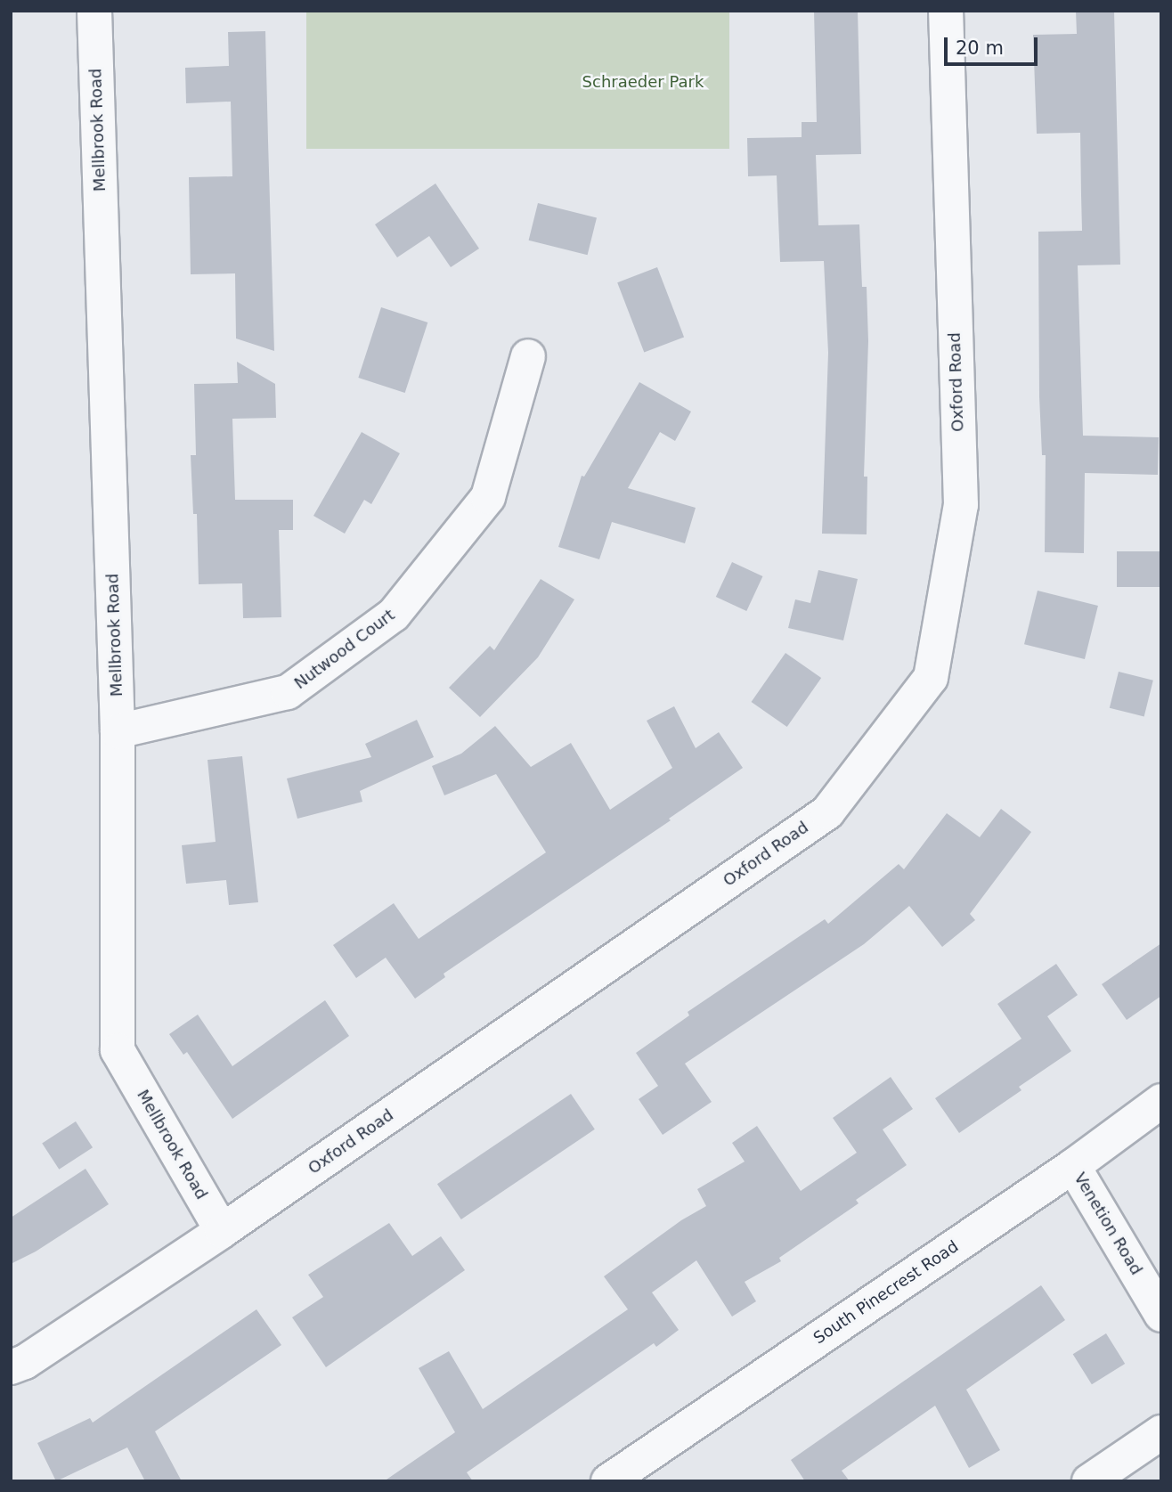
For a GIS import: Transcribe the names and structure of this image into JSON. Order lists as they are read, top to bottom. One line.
{"streets":{"street":["Mellbrook Road","Oxford Road","Nutwood Court","Venetion Road","South Pinecrest Road"]},"crossings":[["Mellbrook Road","Oxford Road"],["Mellbrook Road","Nutwood Court"],["Venetion Road","South Pinecrest Road"]],"parks":["Schraeder Park"],"scale_bar":"20 m"}
